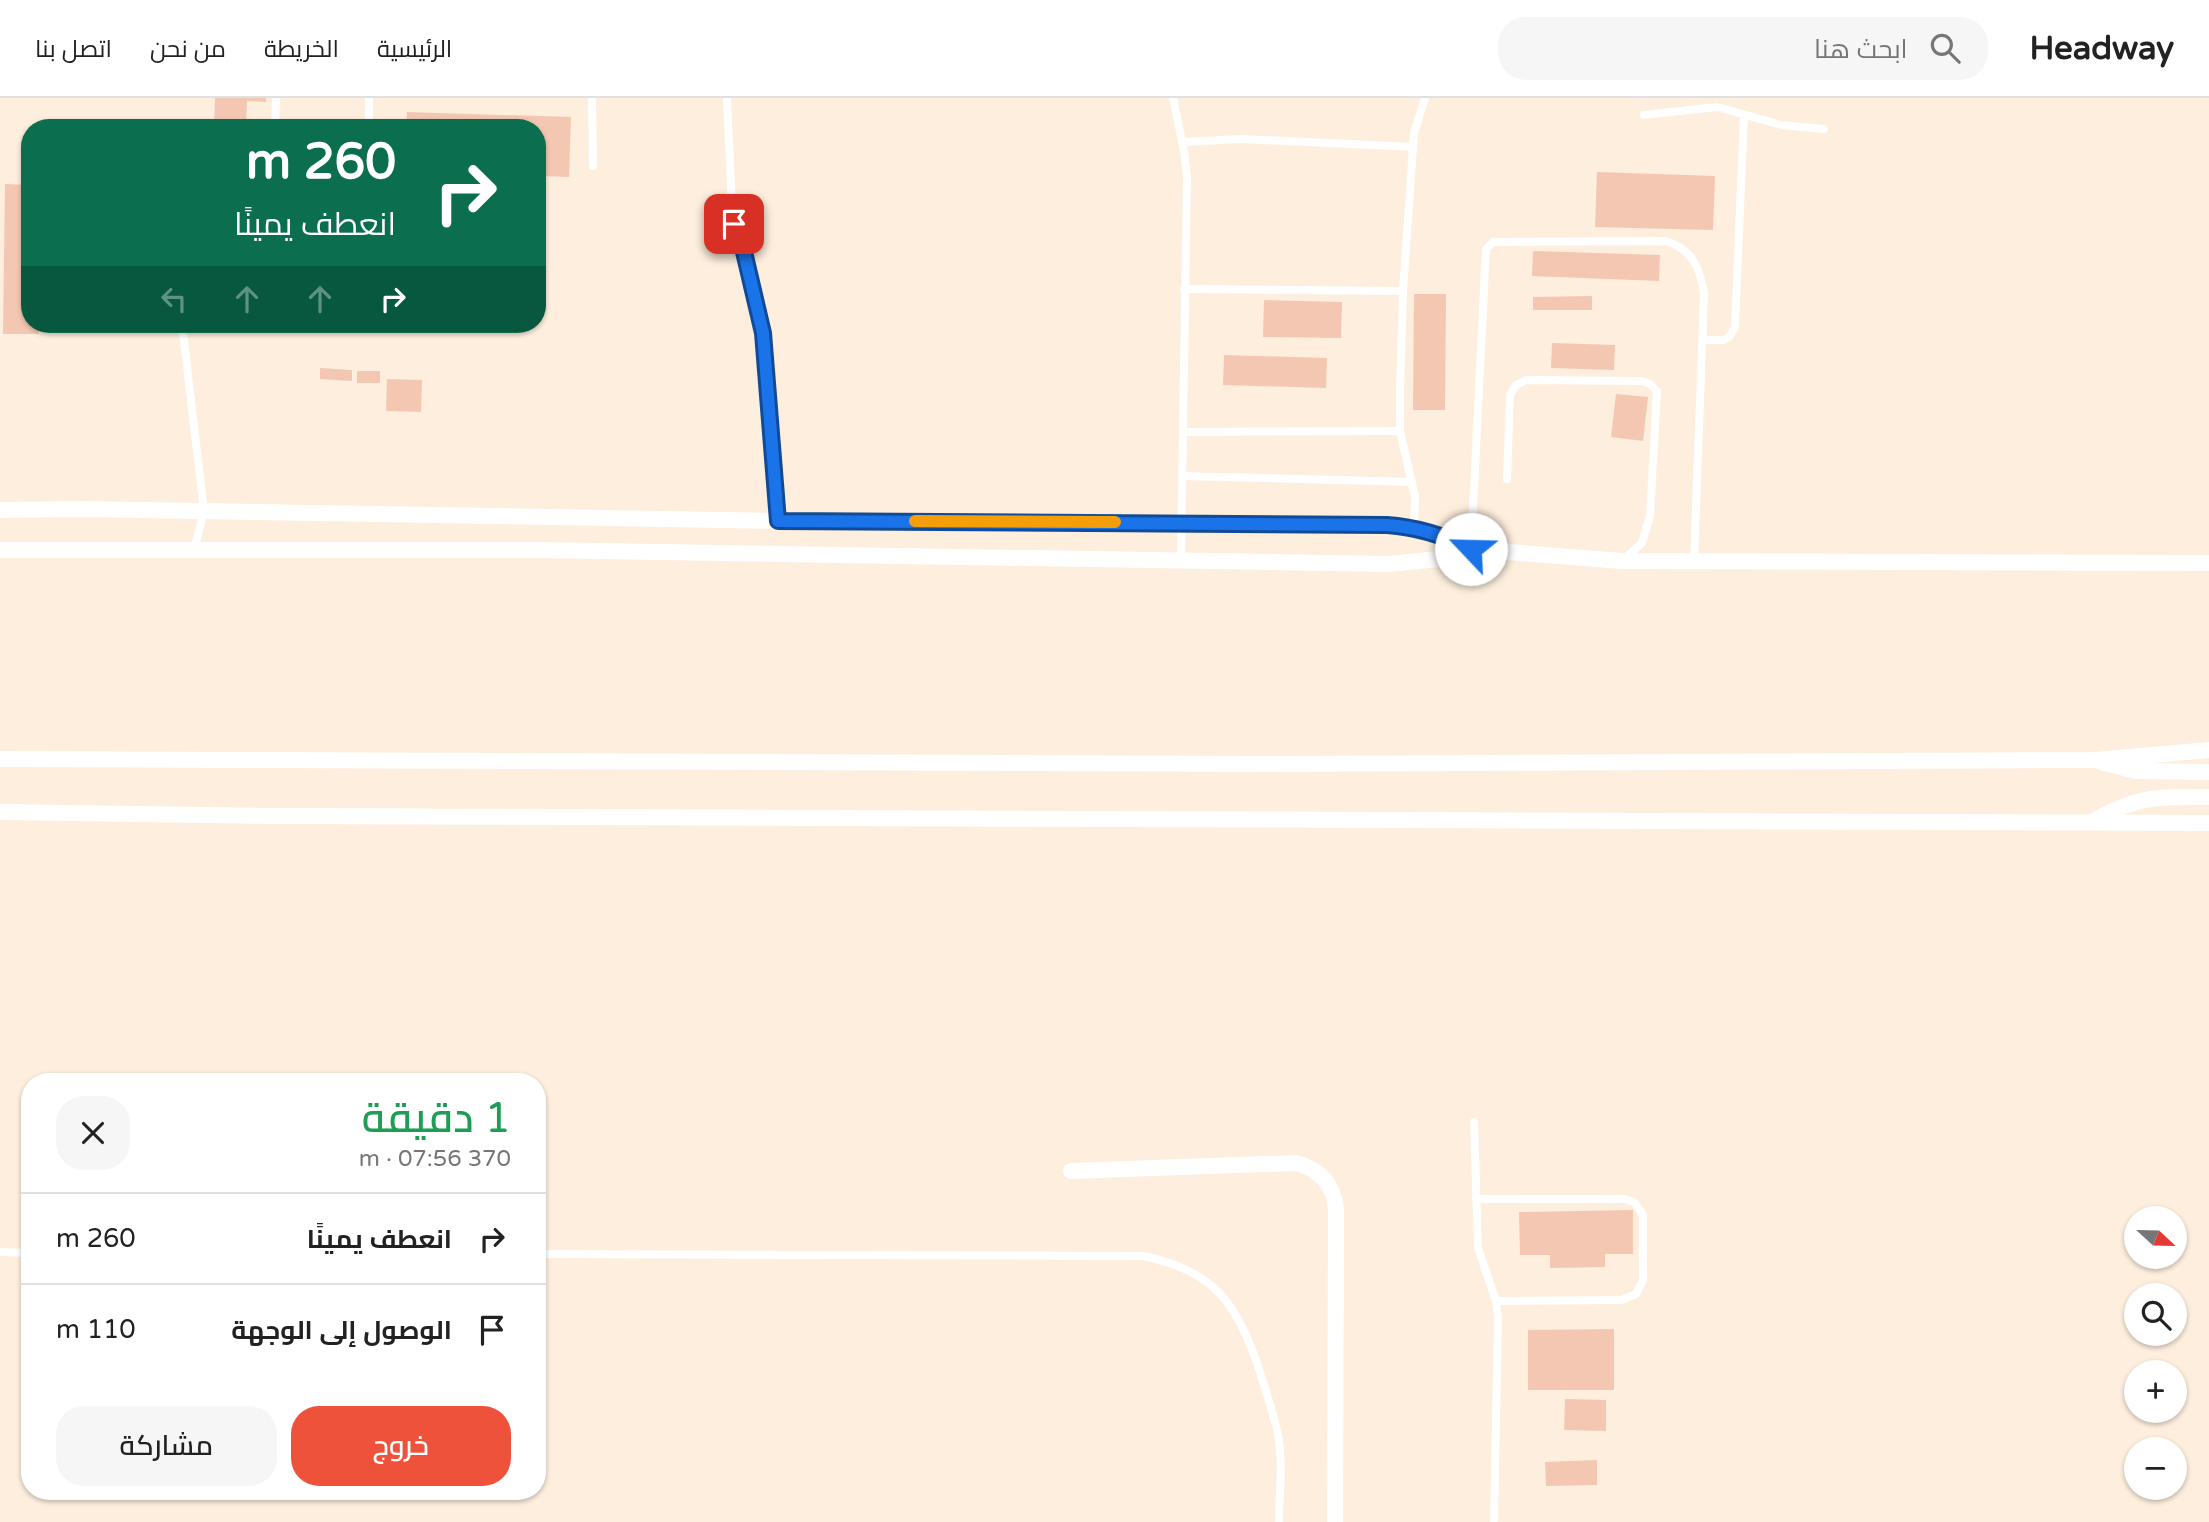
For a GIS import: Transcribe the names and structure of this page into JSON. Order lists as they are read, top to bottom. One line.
{"north":"right","page":{"header":"Headway","search":"ابحث هنا","nav":["الرئيسية","الخريطة","من نحن","اتصل بنا"],"turn":["260 m","انعطف يمينًا"],"heading":["1 دقيقة","370 m · 07:56"],"list":[{"name":"انعطف يمينًا","value":"260 m"},{"name":"الوصول إلى الوجهة","value":"110 m"}],"map_buttons":["+","−"],"buttons":["خروج","مشاركة"]}}
